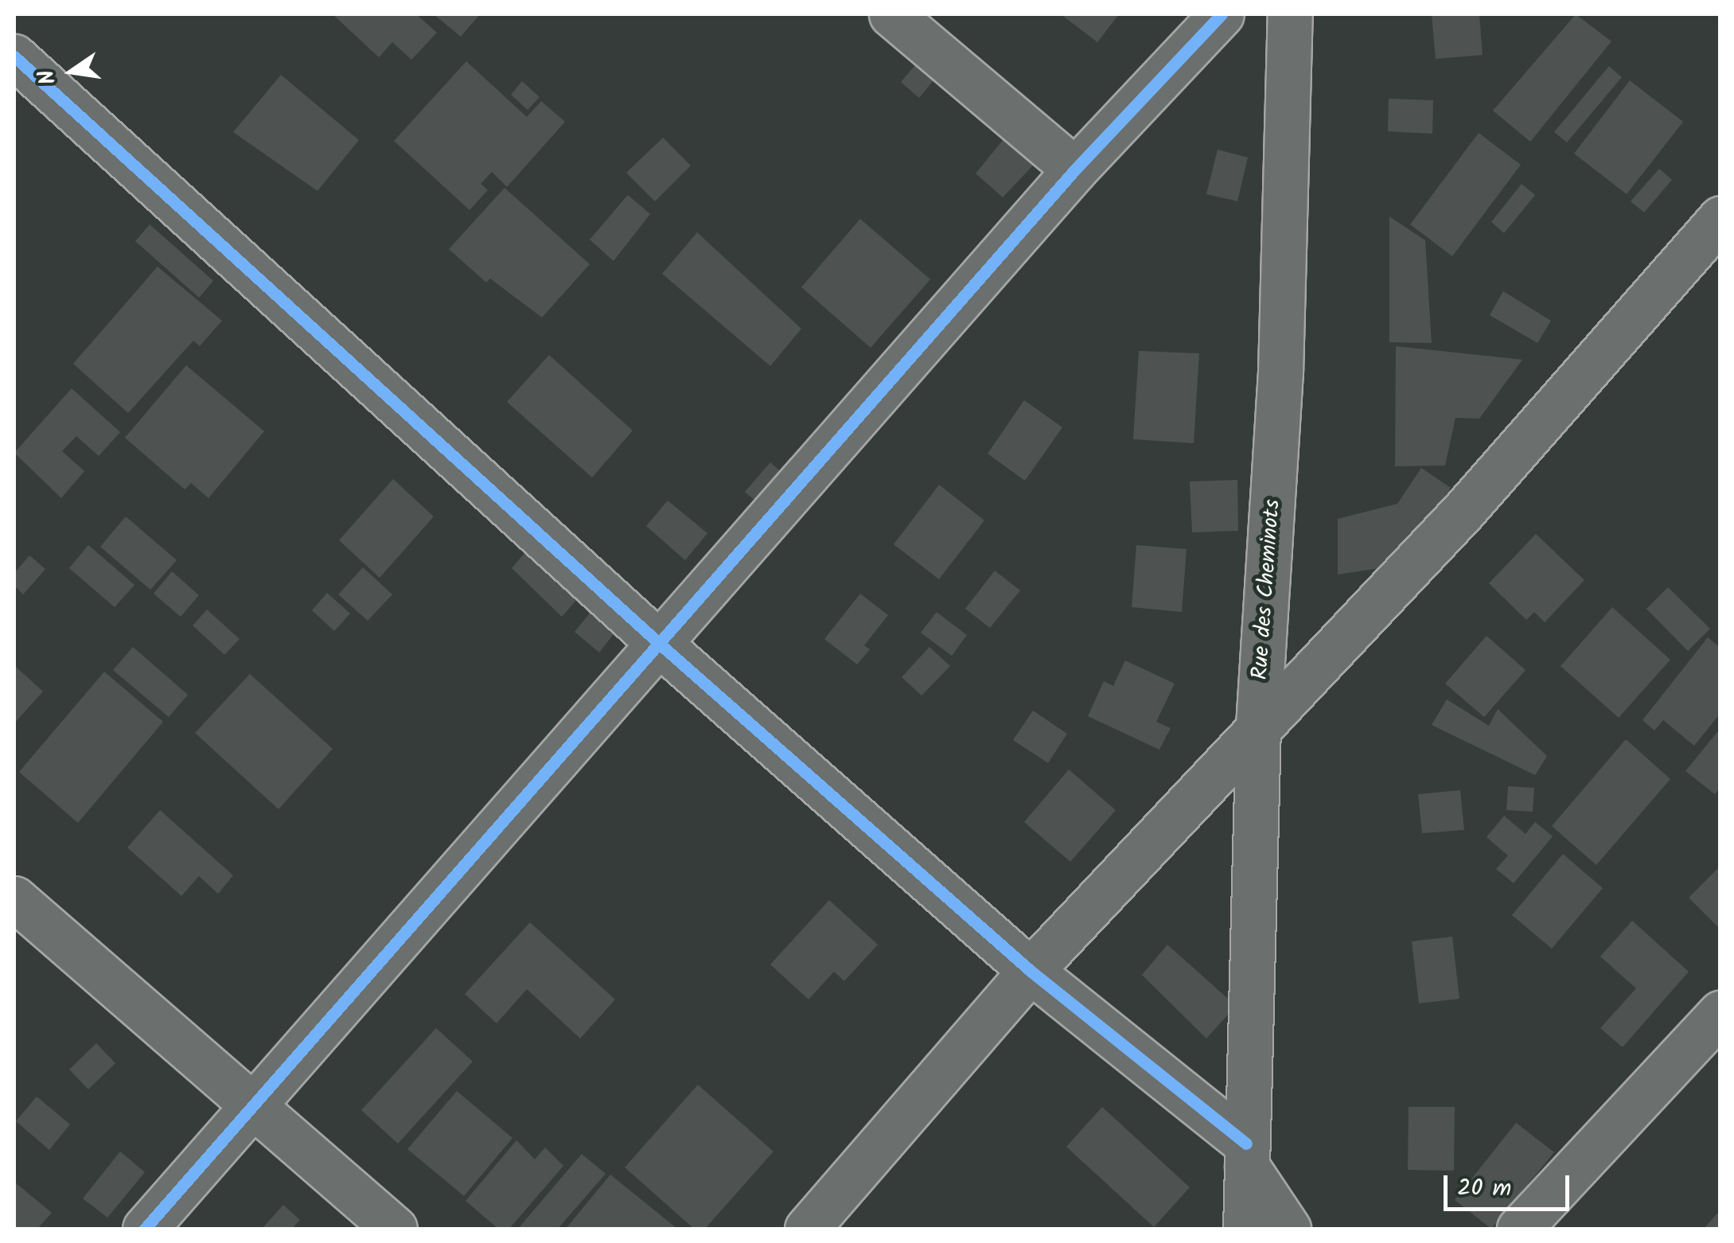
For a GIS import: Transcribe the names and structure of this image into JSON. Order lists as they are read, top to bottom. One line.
{"streets":{"street":["Rue des Cheminots"]},"scale_bar":"20 m","north":"left"}
